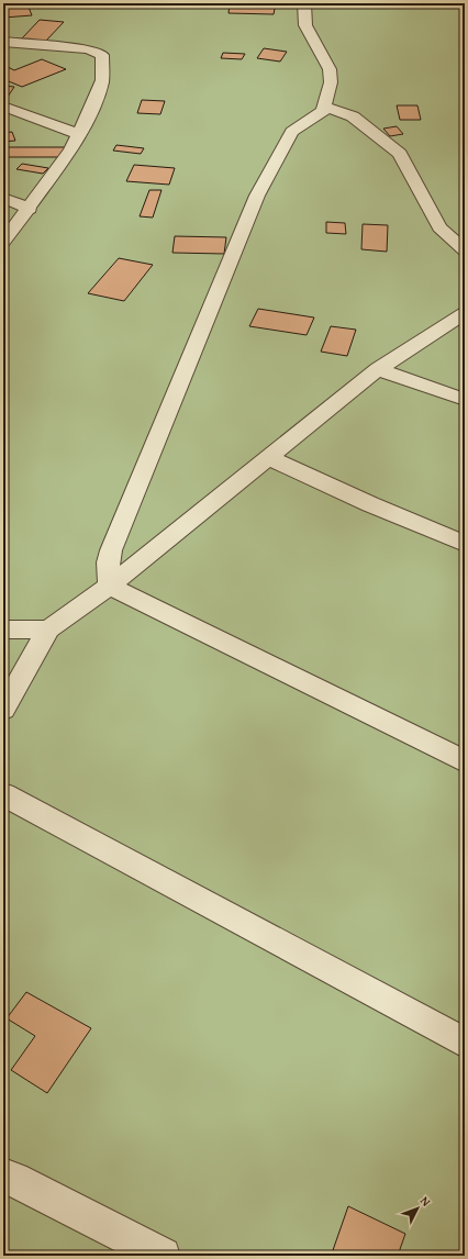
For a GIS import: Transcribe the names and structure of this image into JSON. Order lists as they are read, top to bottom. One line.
{"north":"top right"}
